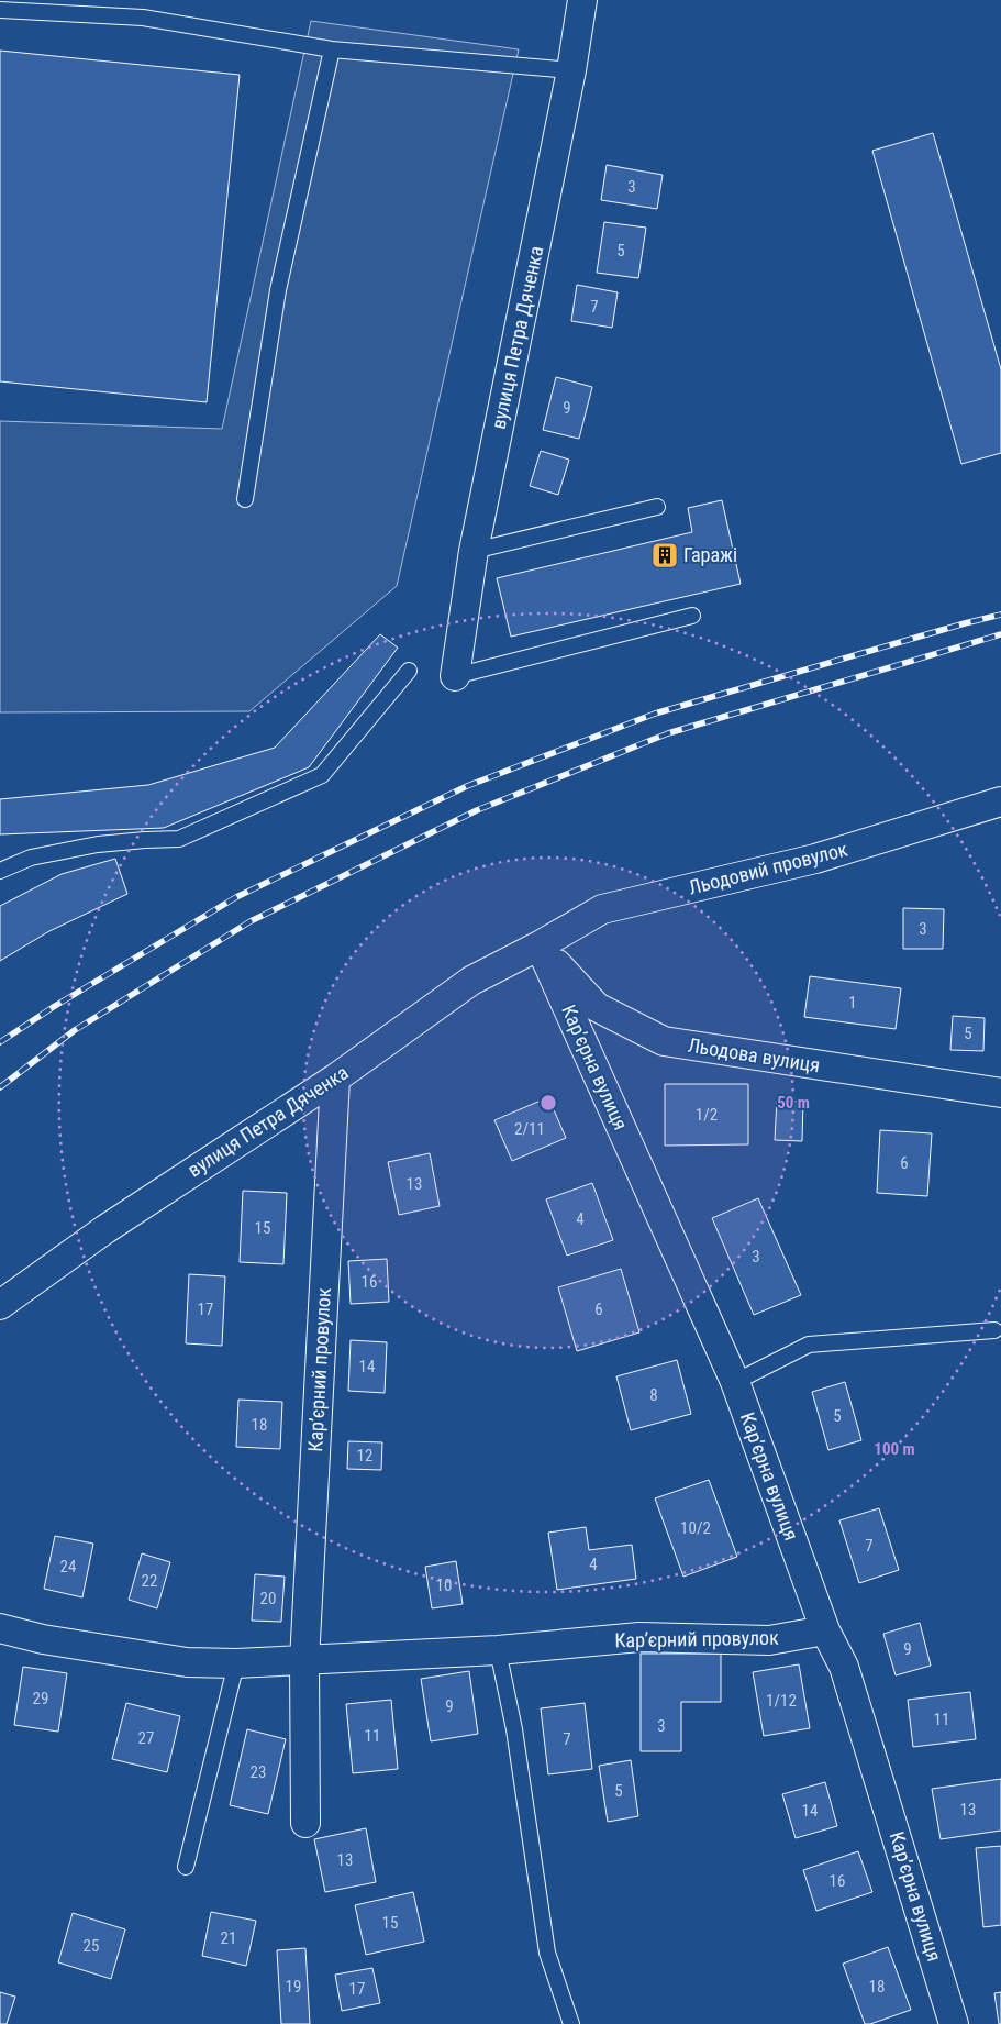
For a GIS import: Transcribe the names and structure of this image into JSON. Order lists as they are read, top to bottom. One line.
{"streets":{"street":["вулиця Петра Дяченка","Льодовий провулок","Льодова вулиця","Карʼєрна вулиця","Карʼєрний провулок"]},"crossings":[["вулиця Петра Дяченка","Льодовий провулок"],["вулиця Петра Дяченка","Льодова вулиця"],["вулиця Петра Дяченка","Карʼєрна вулиця"],["вулиця Петра Дяченка","Карʼєрний провулок"],["Льодовий провулок","Льодова вулиця"],["Льодовий провулок","Карʼєрна вулиця"],["Льодова вулиця","Карʼєрна вулиця"],["Карʼєрна вулиця","Карʼєрний провулок"]],"places":{"building":["Гаражі"]},"house_numbers":["3","5","7","9","3","1","5","1/2","2/11","6","13","4","15","3","16","17","6","14","8","5","18","12","10/2","7","4","24","22","10","20","9","29","1/12","9","11","3","11","27","7","23","5","13","14","13","16","15","21","25","19","18","17"],"rings":["50 m","100 m"]}
